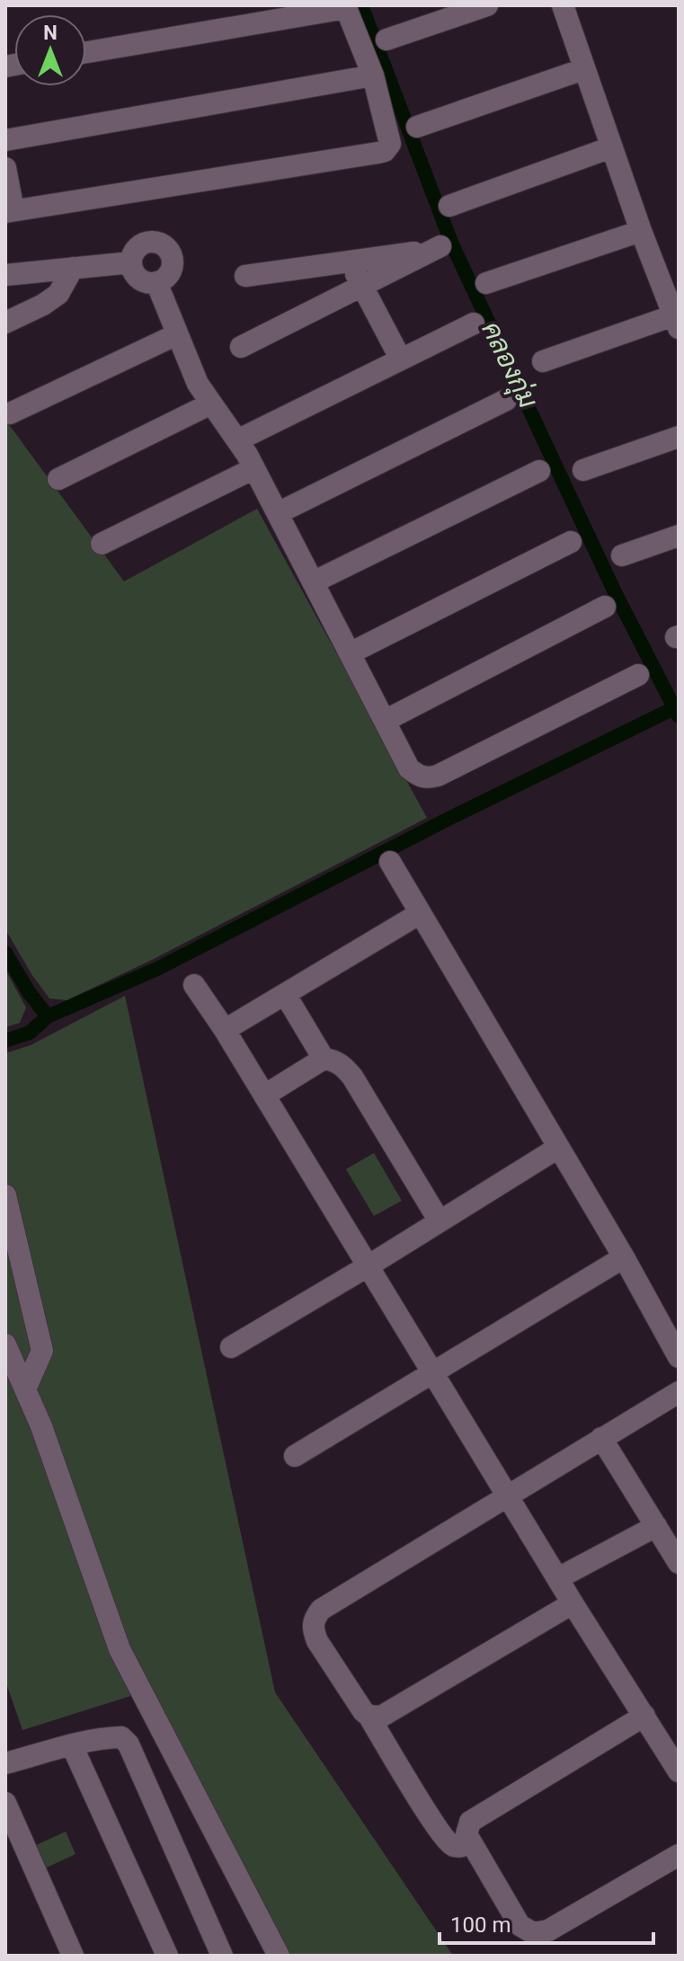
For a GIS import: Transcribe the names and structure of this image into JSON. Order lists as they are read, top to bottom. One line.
{"water":["คลองกุ่ม"],"scale_bar":"100 m","north":"top"}
